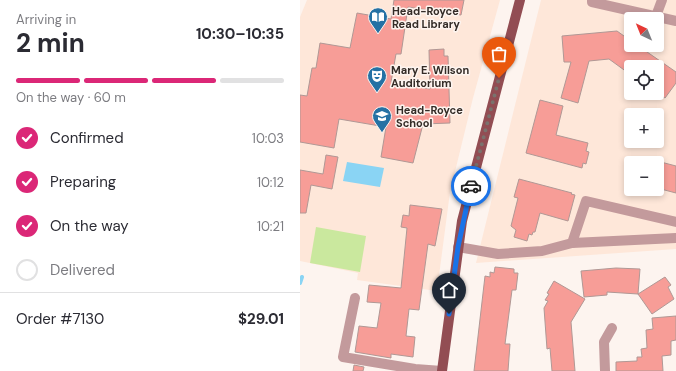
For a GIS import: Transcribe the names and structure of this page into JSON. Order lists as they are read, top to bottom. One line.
{"places":{"library":["Head-Royce Read Library"],"theatre":["Mary E. Wilson Auditorium"],"school or university":["Head-Royce School"]},"north":"top left","page":{"heading":["2 min","Arriving in","10:30–10:35"],"panel":["Order #7130","$29.01"],"map_buttons":["+","−"],"bar":"On the way · 60 m","list":[["Confirmed","10:03"],["Preparing","10:12"],["On the way","10:21"],"Delivered"]}}
